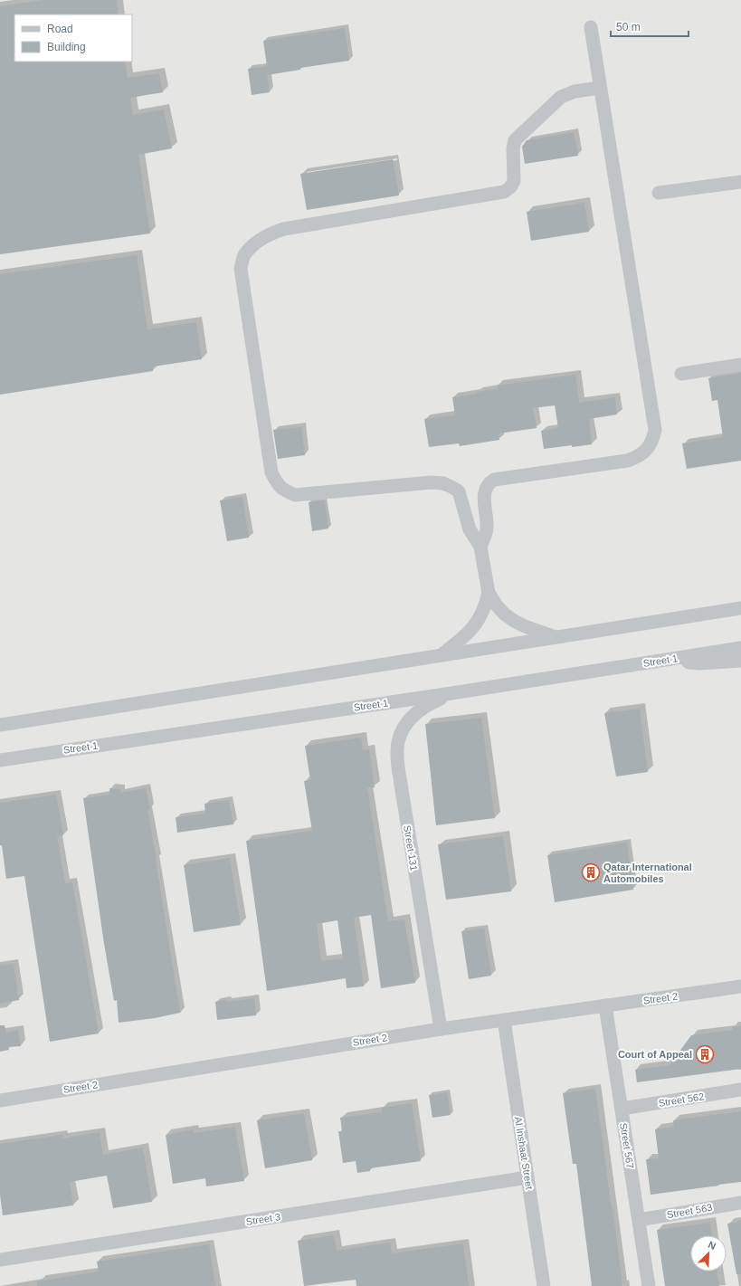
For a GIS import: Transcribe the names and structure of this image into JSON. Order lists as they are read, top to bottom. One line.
{"streets":{"street":["Street 1","Street 131","Street 2","Street 562","Street 567","Al Inshaat Street","Street 563","Street 3"]},"crossings":[["Street 1","Street 131"],["Street 131","Street 2"],["Street 2","Street 567"],["Street 2","Al Inshaat Street"],["Street 562","Street 567"],["Street 567","Street 563"],["Al Inshaat Street","Street 3"]],"places":{"building":["Qatar International Automobiles","Court of Appeal"]},"legend":["Road","Building"],"scale_bar":"50 m","north":"top right"}
